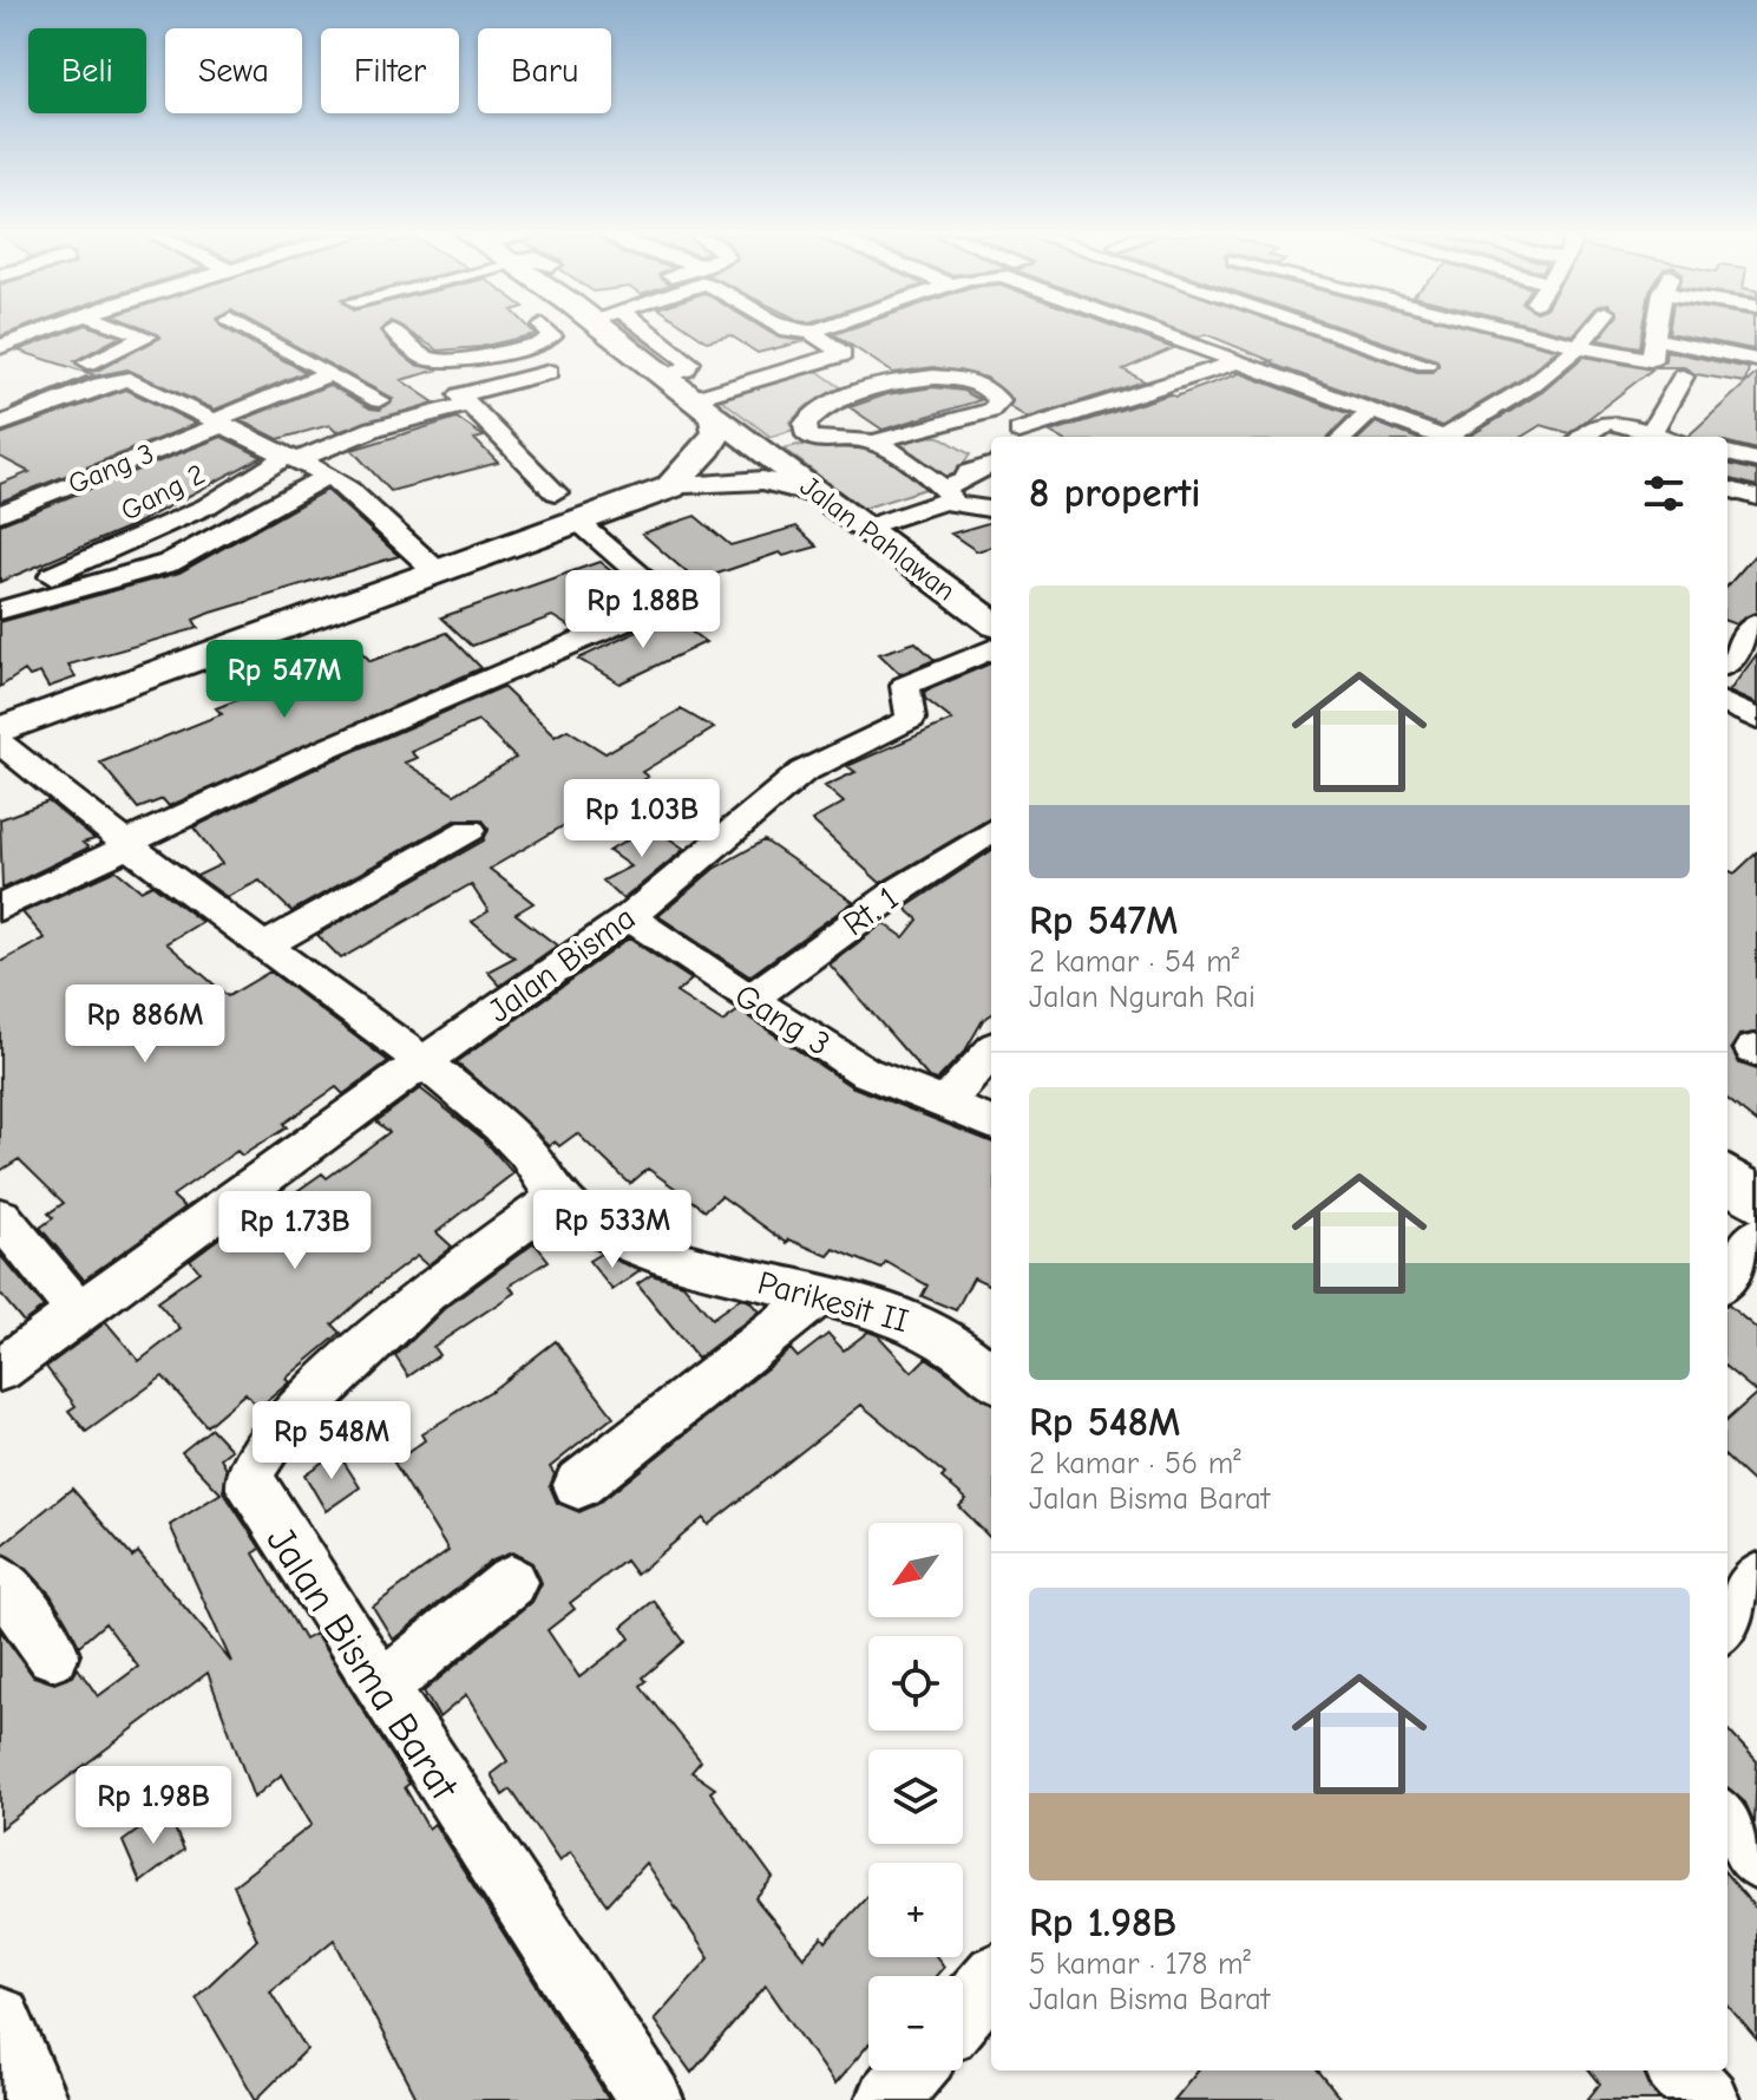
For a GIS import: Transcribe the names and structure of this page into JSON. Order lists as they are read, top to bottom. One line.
{"streets":{"main road":["Jalan Pahlawan"],"street":["Gang 3","Gang 2","Rt. 1","Jalan Bisma","Parikesit II","Jalan Bisma Barat"]},"crossings":[["Gang 3","Rt. 1"],["Gang 3","Jalan Bisma"],["Parikesit II","Jalan Bisma Barat"]],"north":"bottom left","page":{"chip":["Beli","Sewa","Filter","Baru"],"heading":"8 properti","list":[{"name":"Rp 547M","note":"2 kamar · 54 m² · Jalan Ngurah Rai"},{"name":"Rp 548M","note":"2 kamar · 56 m² · Jalan Bisma Barat"},{"name":"Rp 1.98B","note":"5 kamar · 178 m² · Jalan Bisma Barat"}],"price":["Rp 1.88B","Rp 547M","Rp 1.03B","Rp 886M","Rp 533M","Rp 1.73B","Rp 548M","Rp 1.98B"],"map_buttons":["+","−"]}}
